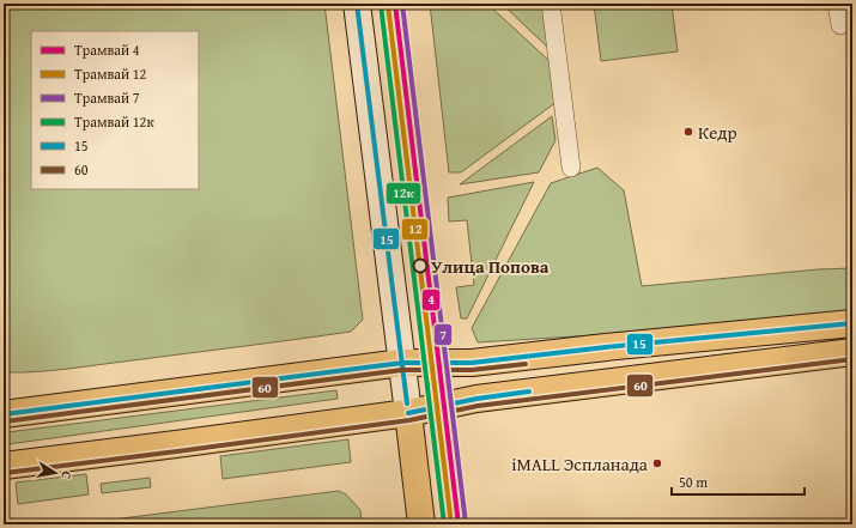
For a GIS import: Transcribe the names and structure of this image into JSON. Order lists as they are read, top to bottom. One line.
{"places":["Кедр","Улица Попова","iMALL Эспланада"],"lines":["tram line 4","tram line 7","transit line 15","tram line 12","tram line 12к","transit line 60"],"legend":["Трамвай 4","Трамвай 12","Трамвай 7","Трамвай 12к","15","60"],"scale_bar":"50 m","north":"right"}
